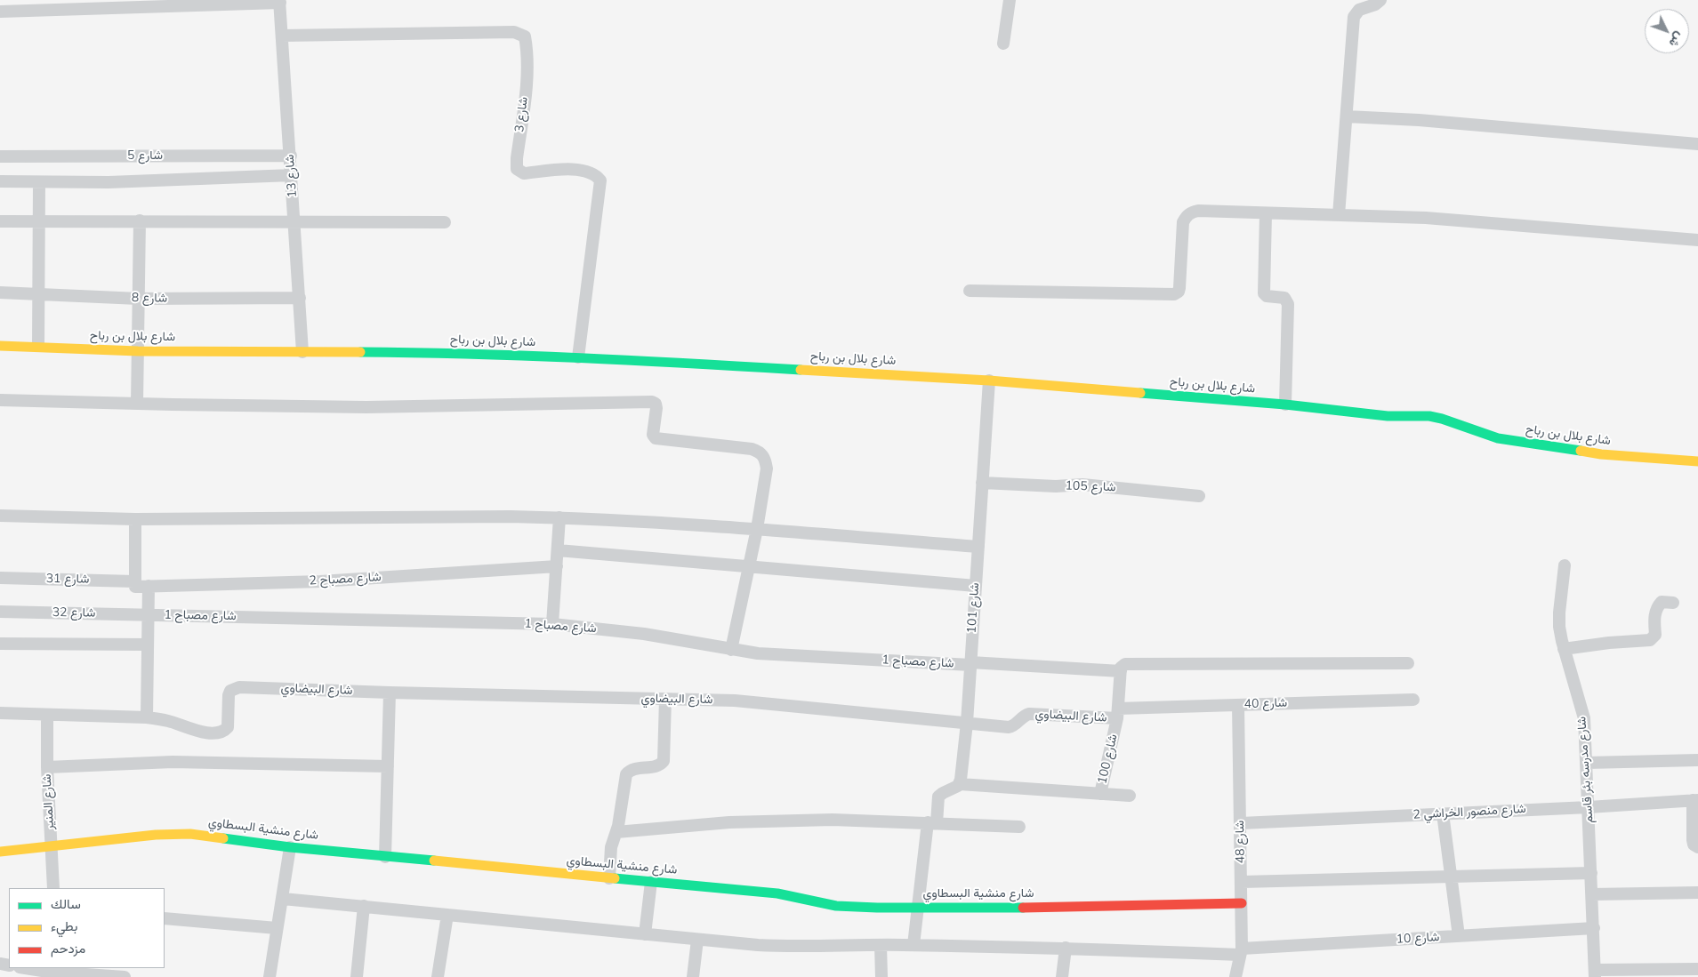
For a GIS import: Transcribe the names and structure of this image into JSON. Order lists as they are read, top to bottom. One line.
{"streets":{"street":["شارع 3","شارع 5","شارع 13","شارع 8","شارع بلال بن رباح","شارع 105","شارع 31","شارع مصباح 2","شارع 101","شارع 32","شارع مصباح 1","شارع البيضاوي","شارع 40","شارع 100","شارع مدرسه بئر قاسم","شارع المنير","شارع منصور الخراشي 2","شارع منشية البسطاوي","شارع 48","شارع 10"]},"crossings":[["شارع 3","شارع 13"],["شارع 3","شارع بلال بن رباح"],["شارع 5","شارع 13"],["شارع 13","شارع 8"],["شارع 13","شارع بلال بن رباح"],["شارع بلال بن رباح","شارع 101"],["شارع 105","شارع 101"],["شارع 31","شارع مصباح 2"],["شارع 101","شارع مصباح 1"],["شارع 101","شارع البيضاوي"],["شارع 32","شارع مصباح 1"],["شارع مصباح 1","شارع 100"],["شارع البيضاوي","شارع 40"],["شارع البيضاوي","شارع 100"],["شارع 40","شارع 100"],["شارع 40","شارع 48"],["شارع مدرسه بئر قاسم","شارع منصور الخراشي 2"],["شارع مدرسه بئر قاسم","شارع 10"],["شارع المنير","شارع منشية البسطاوي"],["شارع منصور الخراشي 2","شارع 48"],["شارع منشية البسطاوي","شارع 48"],["شارع 48","شارع 10"]],"legend":["سالك","بطيء","مزدحم"],"north":"bottom right"}
